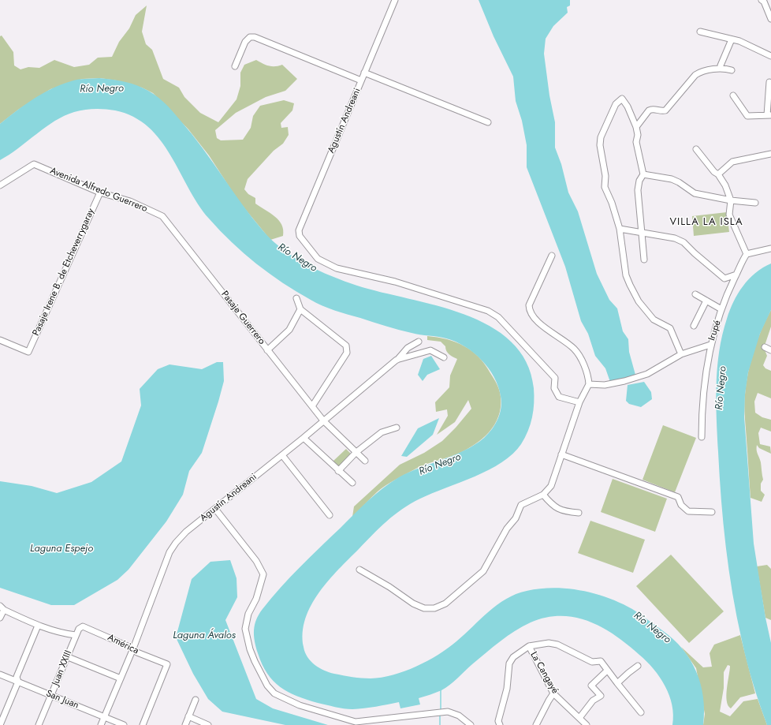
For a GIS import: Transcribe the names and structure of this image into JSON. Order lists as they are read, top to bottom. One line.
{"streets":{"street":["Agustín Andreani","Avenida Alfredo Guerrero","Pasaje Irene B. de Etcheverrygaray","Pasaje Guerrero","Irupé","América","Juan XXIII","La Cangayé","San Juan"]},"crossings":[["Agustín Andreani","Pasaje Guerrero"],["Agustín Andreani","América"],["Agustín Andreani","San Juan"],["Avenida Alfredo Guerrero","Pasaje Irene B. de Etcheverrygaray"],["Avenida Alfredo Guerrero","Pasaje Guerrero"],["América","Juan XXIII"],["Juan XXIII","San Juan"]],"districts":["VILLA LA ISLA"],"water":["Río Negro","Laguna Espejo","Laguna Ávalos"]}
